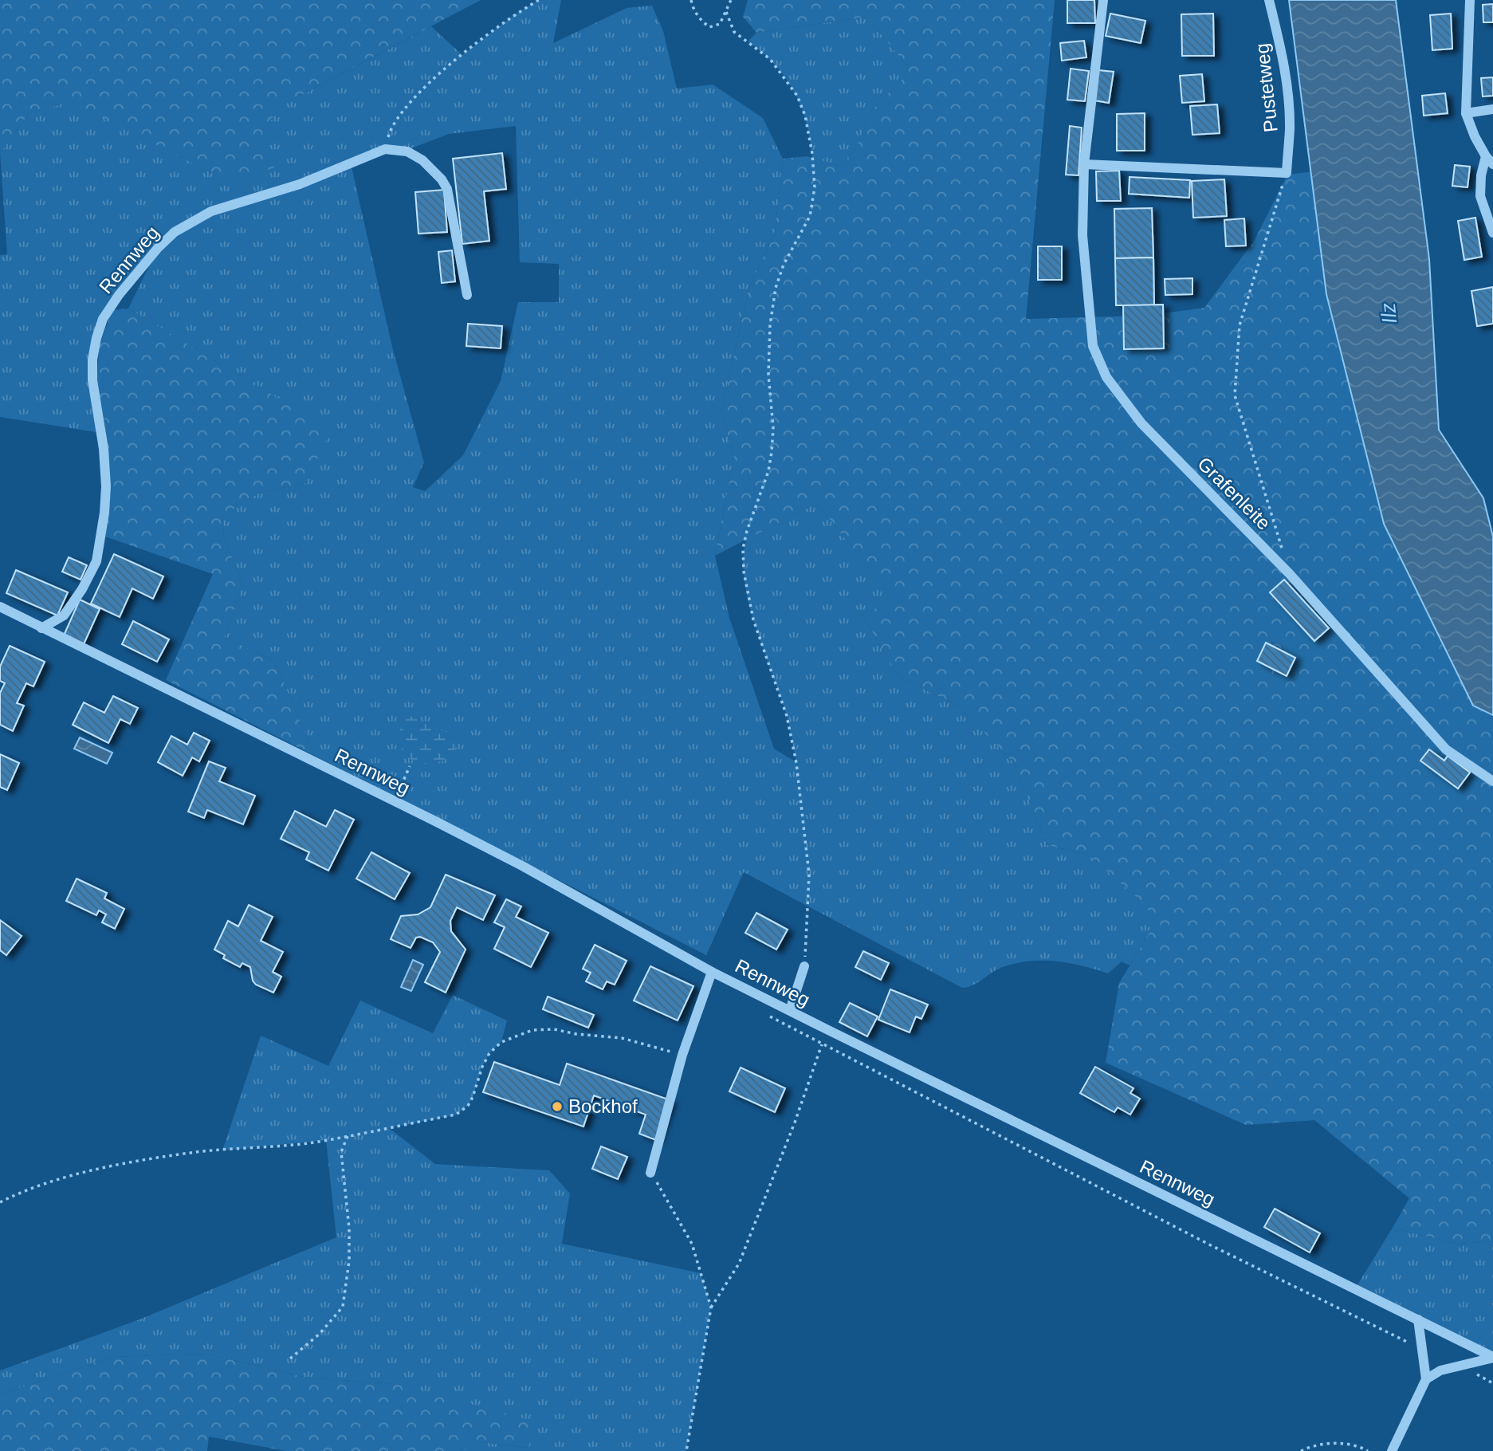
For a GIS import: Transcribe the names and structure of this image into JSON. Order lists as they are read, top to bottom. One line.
{"streets":{"street":["Pustetweg","Rennweg","Grafenleite"]},"water":["Ilz"],"places":["Bockhof"]}
